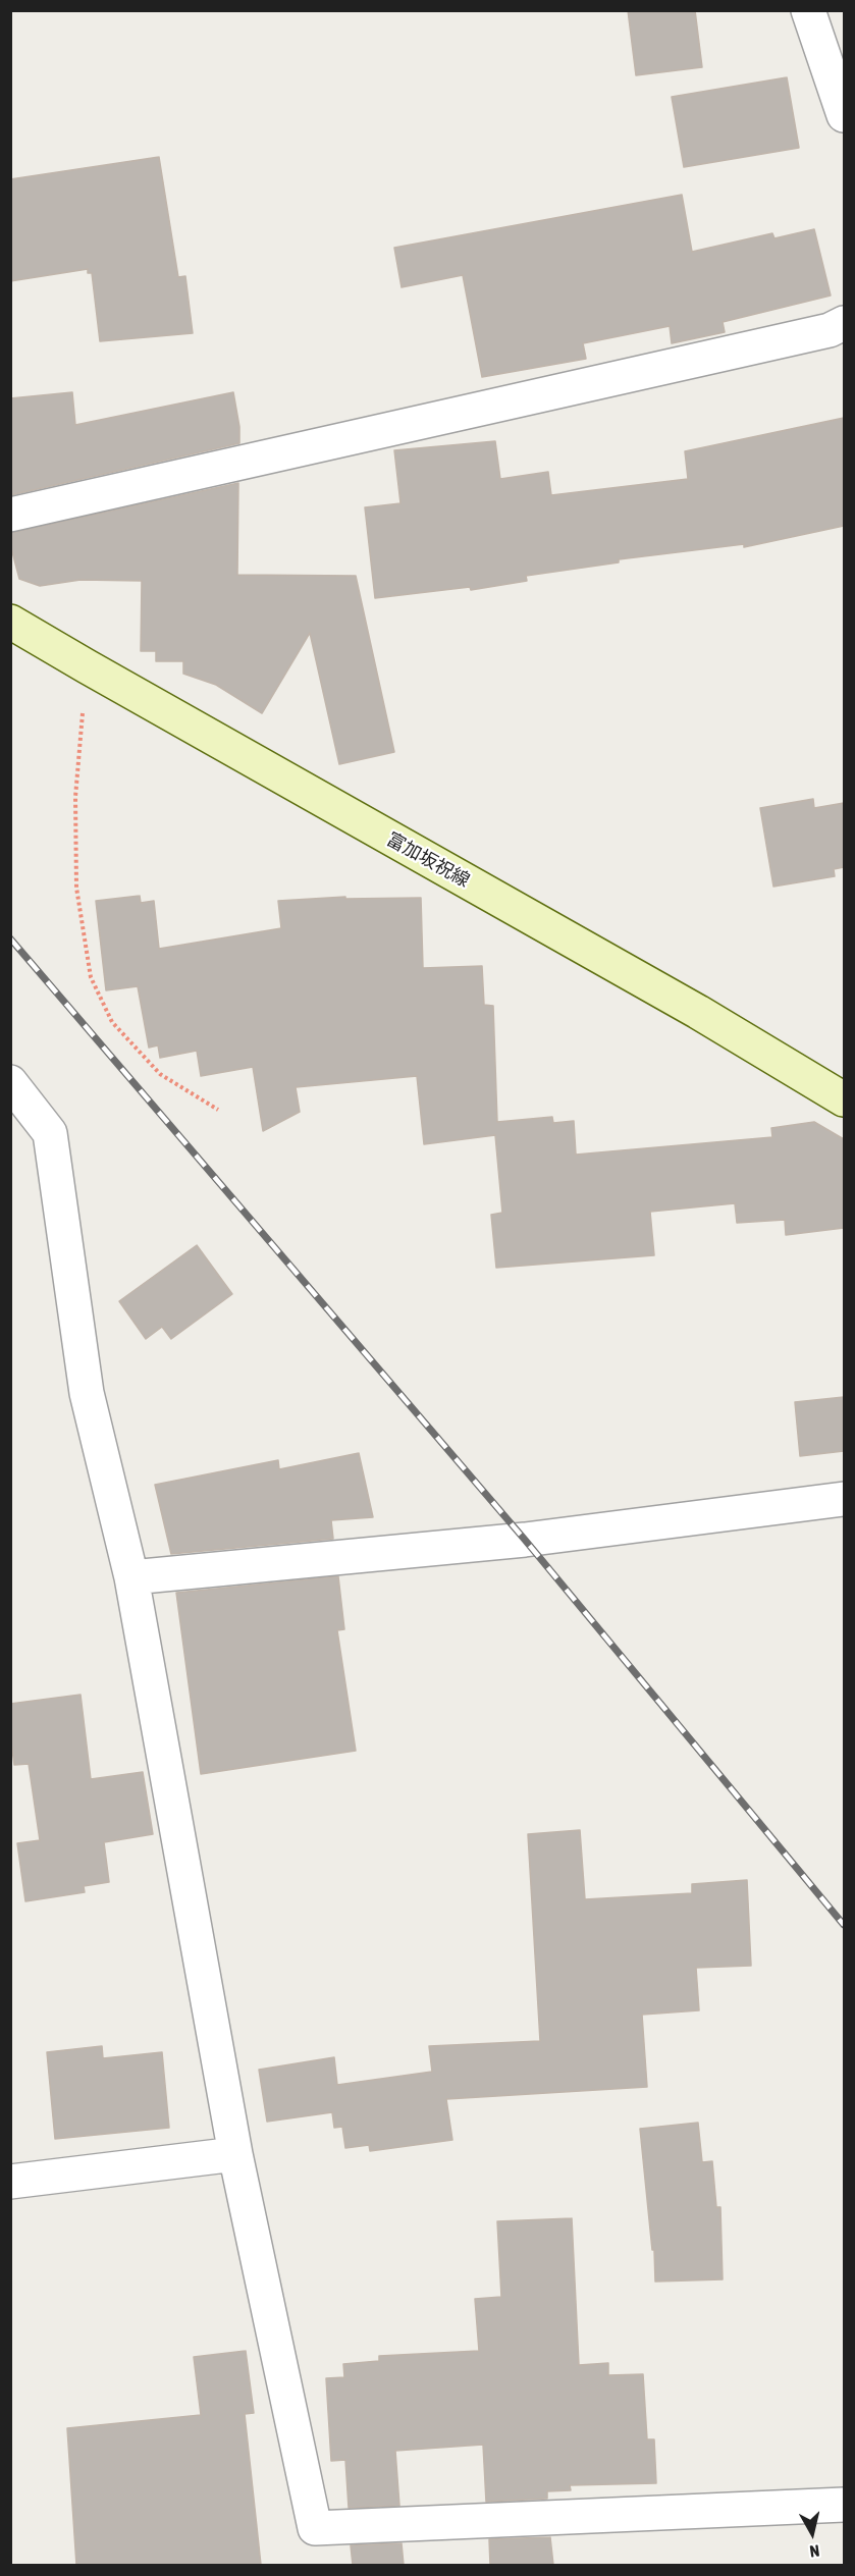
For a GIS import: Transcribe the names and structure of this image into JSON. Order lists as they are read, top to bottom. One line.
{"streets":{"main road":["富加坂祝線"]},"north":"bottom"}
